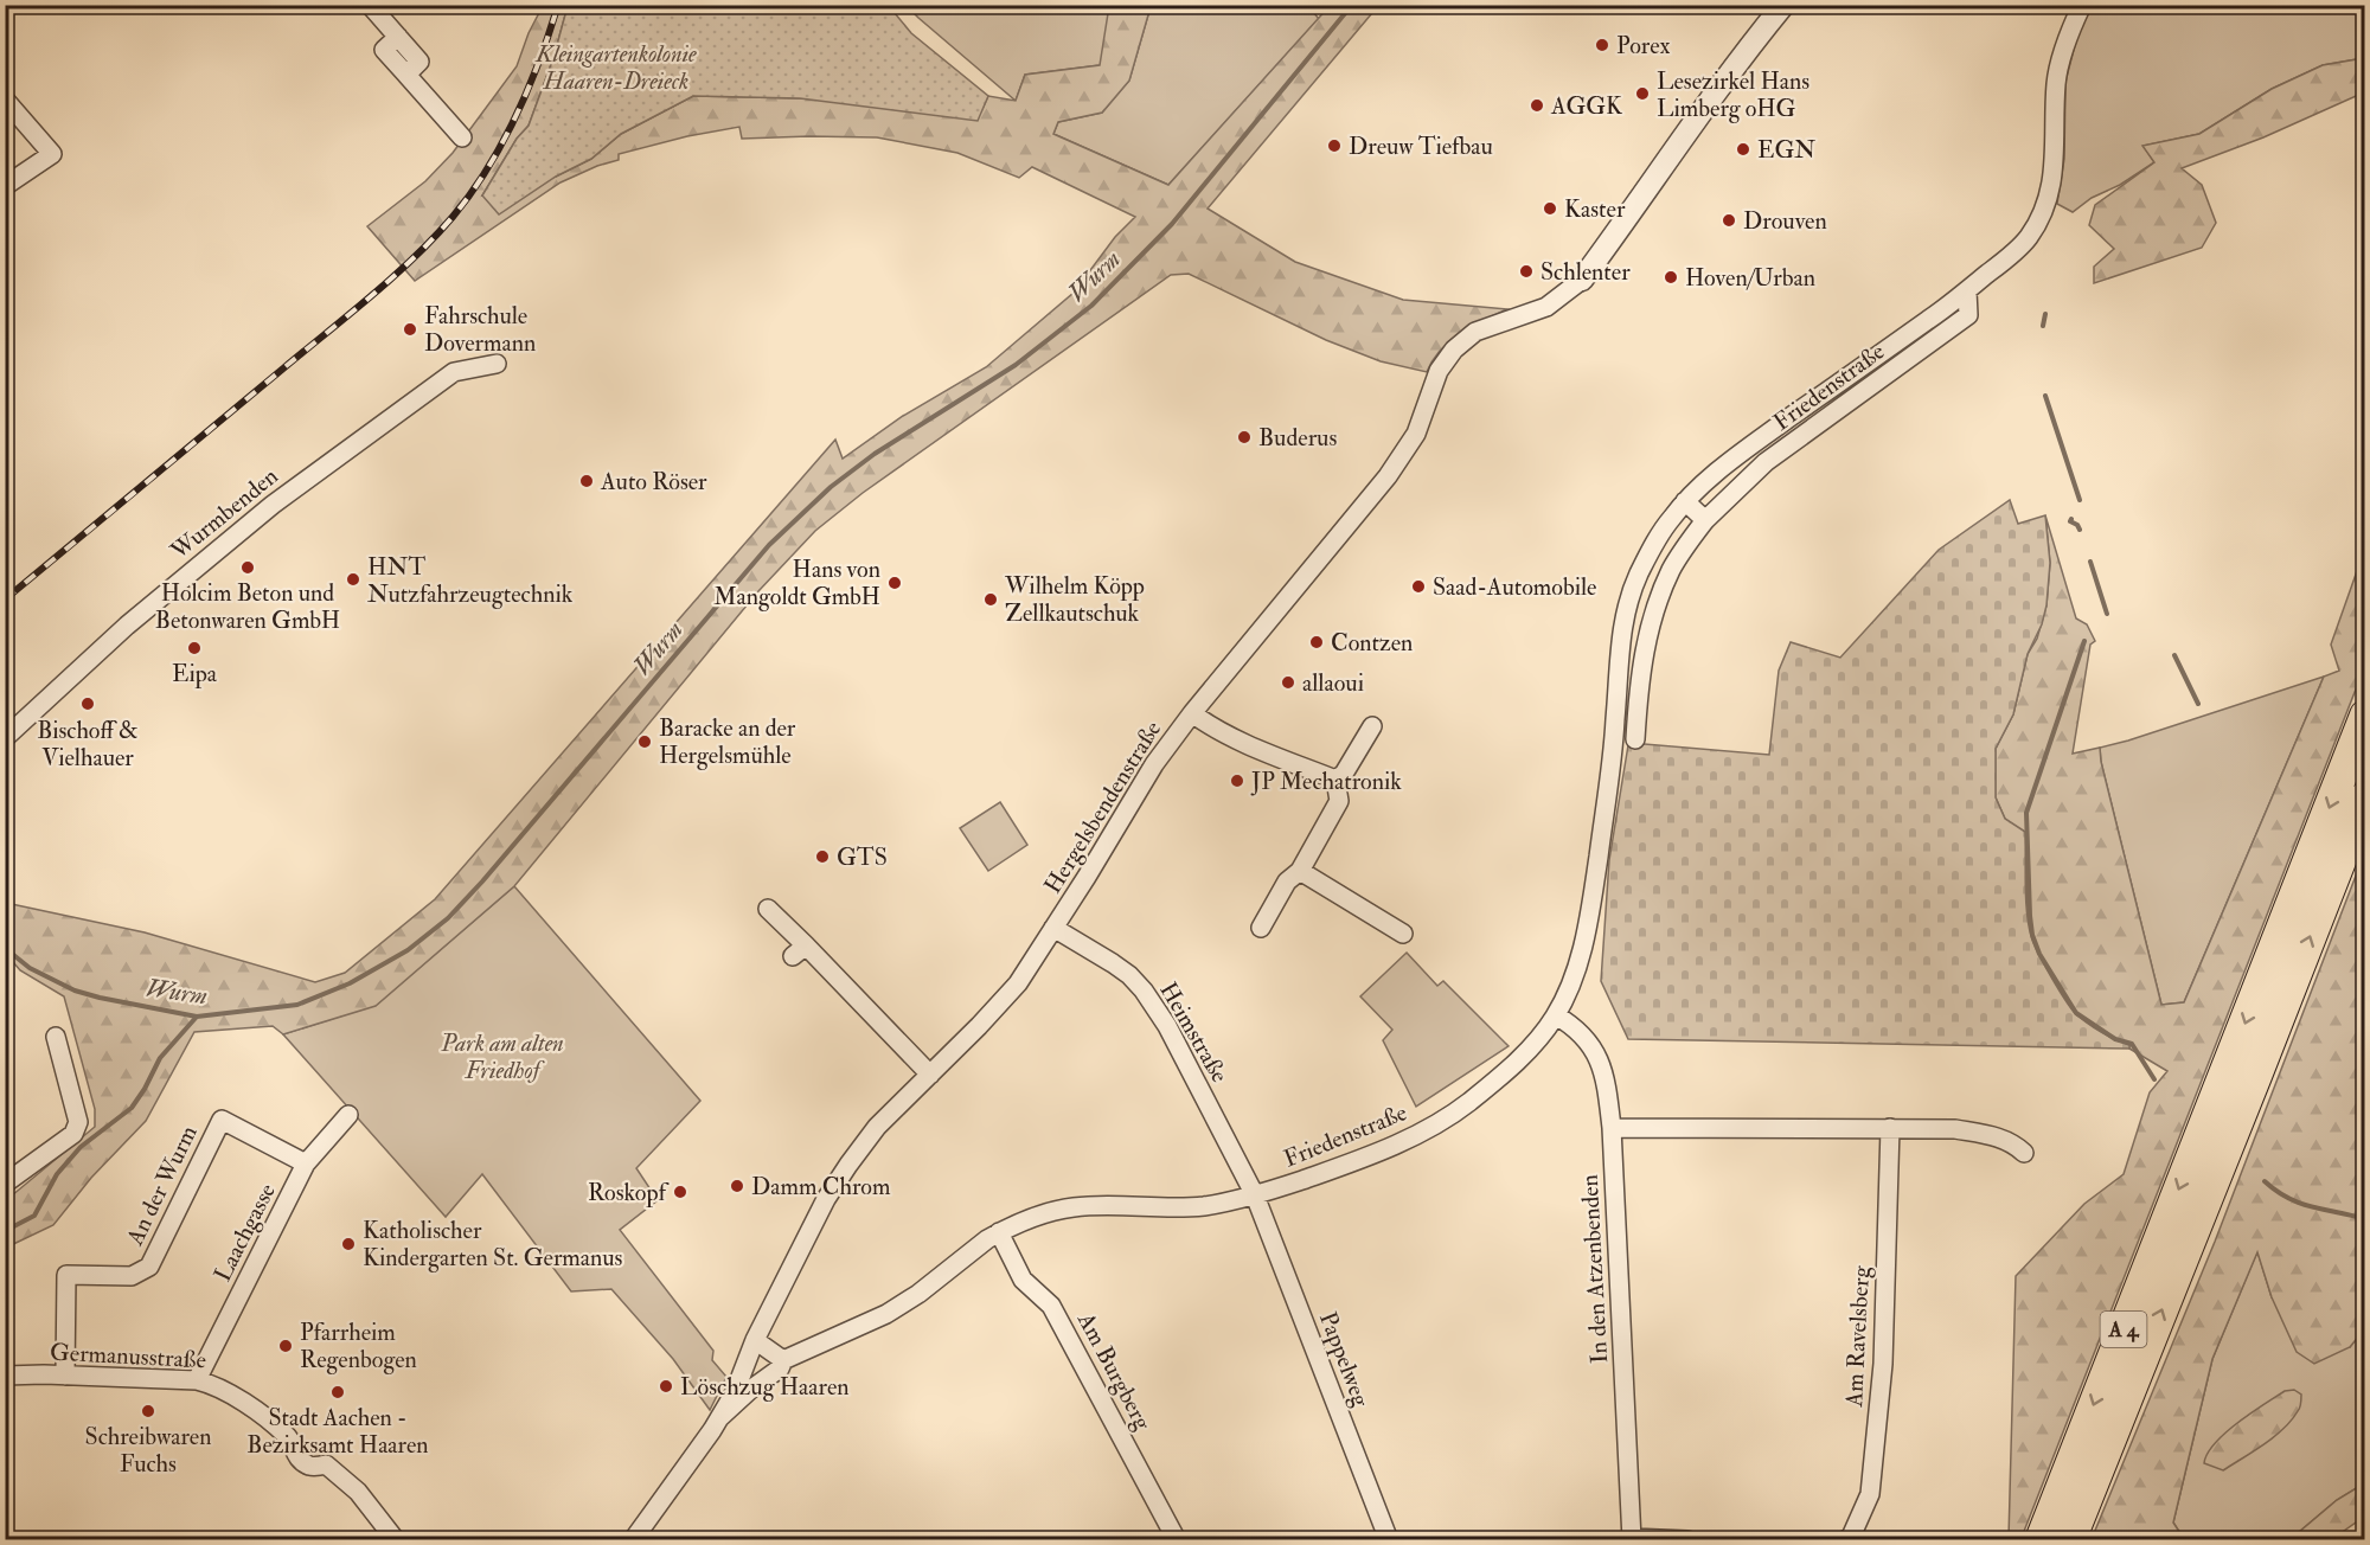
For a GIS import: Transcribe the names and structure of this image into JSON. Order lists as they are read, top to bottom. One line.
{"streets":{"highway":["A 4"],"street":["Friedenstraße","Wurmbenden","Hergelsbendenstraße","Heimstraße","An der Wurm","Laachgasse","In den Atzenbenden","Am Ravelsberg","Germanusstraße","Pappelweg","Am Burgberg"]},"crossings":[["Friedenstraße","Hergelsbendenstraße"],["Friedenstraße","Heimstraße"],["Friedenstraße","In den Atzenbenden"],["Friedenstraße","Pappelweg"],["Friedenstraße","Am Burgberg"],["Hergelsbendenstraße","Heimstraße"],["Heimstraße","Pappelweg"],["An der Wurm","Laachgasse"],["An der Wurm","Germanusstraße"],["Laachgasse","Germanusstraße"]],"water":["Wurm"],"parks":["Kleingartenkolonie Haaren-Dreieck","Park am alten Friedhof"],"places":["Porex","Lesezirkel Hans Limberg oHG","AGGK","Dreuw Tiefbau","EGN","Kaster","Drouven","Schlenter","Hoven/Urban","Fahrschule Dovermann","Buderus","Auto Röser","Holcim Beton und Betonwaren GmbH","HNT Nutzfahrzeugtechnik","Hans von Mangoldt GmbH","Saad-Automobile","Wilhelm Köpp Zellkautschuk","Contzen","Eipa","allaoui","Bischoff & Vielhauer","Baracke an der Hergelsmühle","JP Mechatronik","GTS","Damm Chrom","Roskopf","Katholischer Kindergarten St. Germanus","Pfarrheim Regenbogen","Löschzug Haaren","Stadt Aachen - Bezirksamt Haaren","Schreibwaren Fuchs"]}
